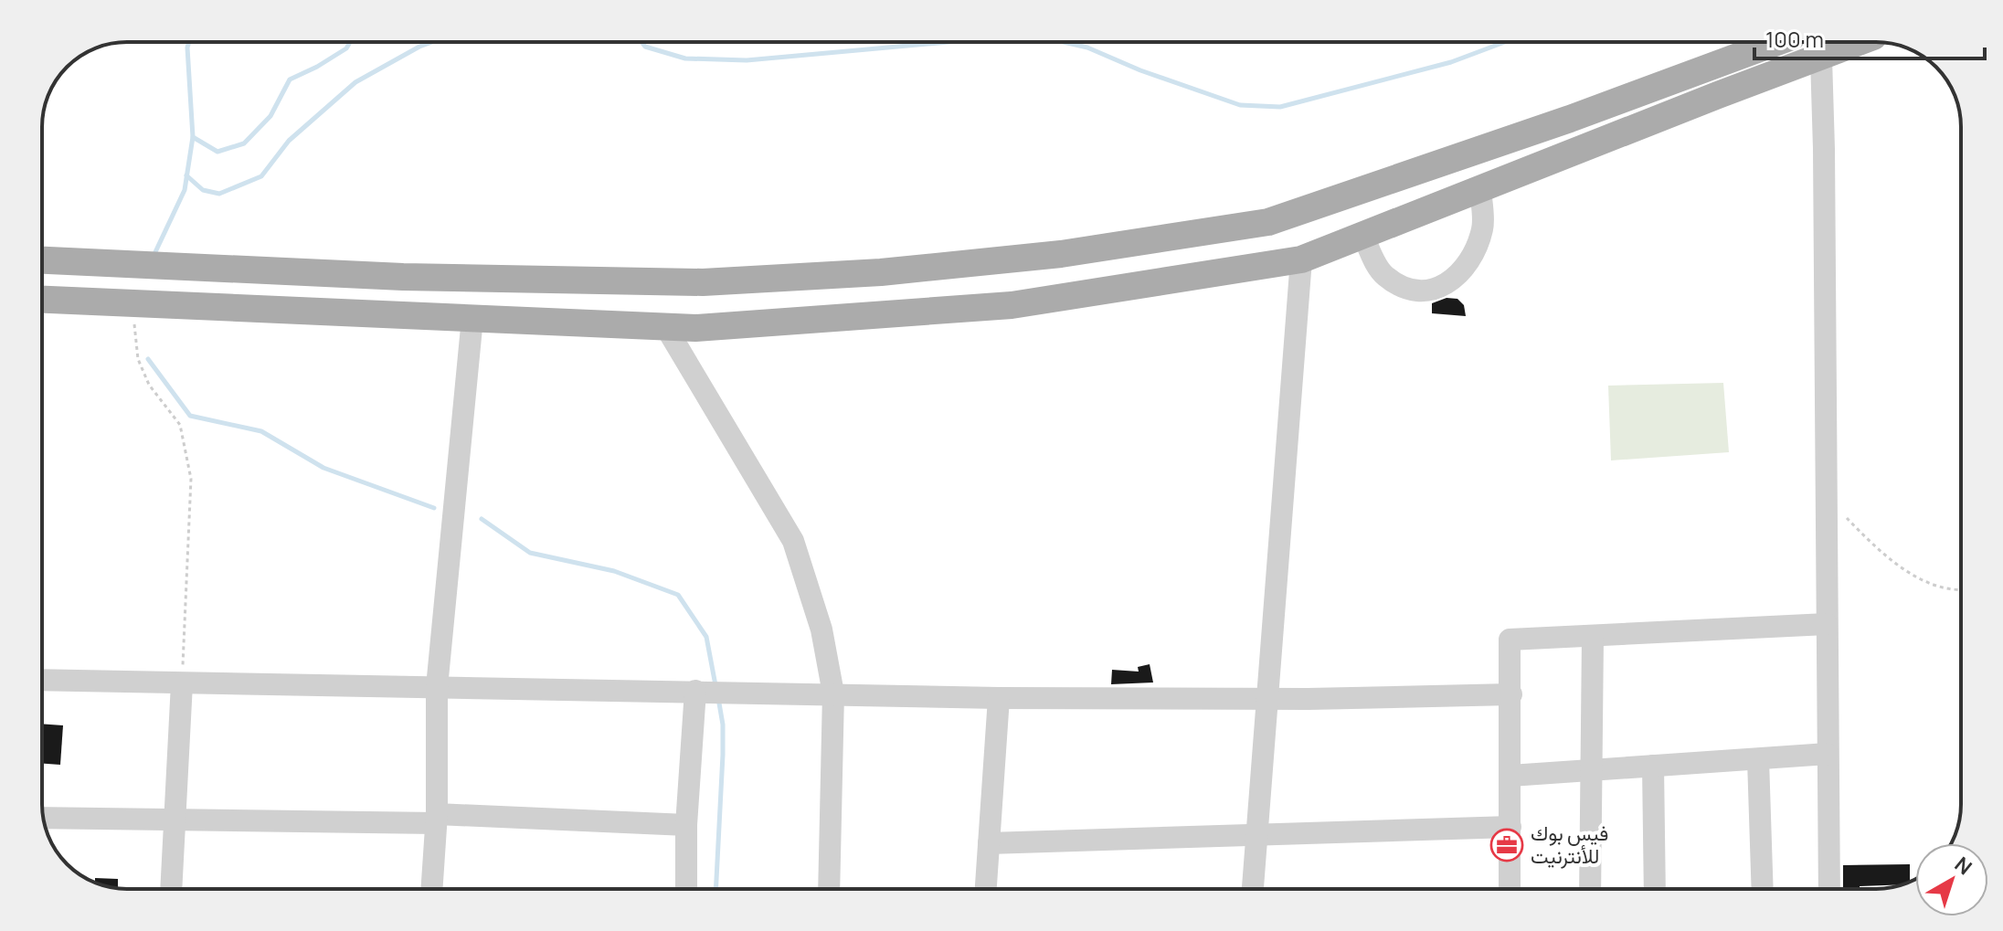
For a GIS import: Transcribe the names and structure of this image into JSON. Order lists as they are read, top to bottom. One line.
{"places":{"office":["فيس بوك للأنترنيت"]},"scale_bar":"100 m","north":"top right"}
